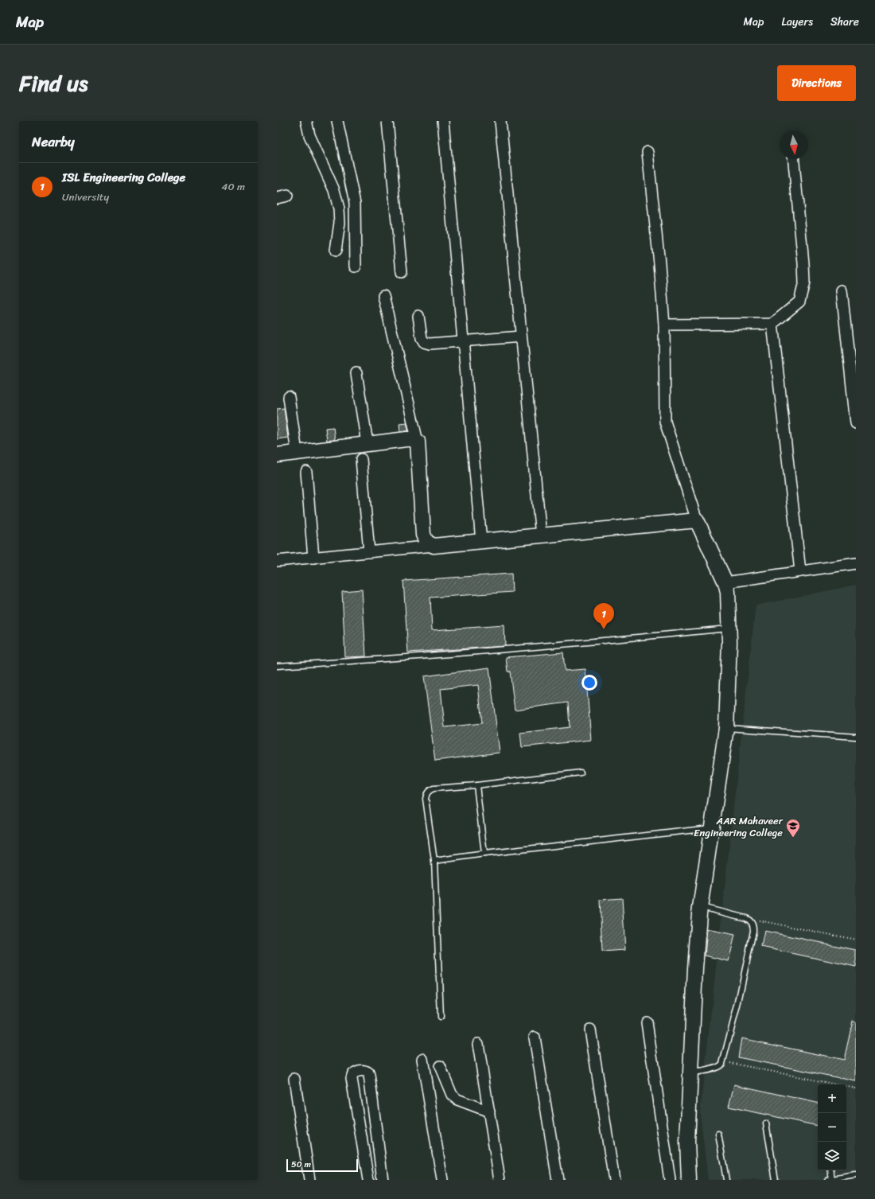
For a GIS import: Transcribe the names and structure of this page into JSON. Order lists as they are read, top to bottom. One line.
{"places":{"school or university":["AAR Mahaveer Engineering College"]},"scale_bar":"50 m","north":"bottom","page":{"header":"Map","nav":["Map","Layers","Share"],"title":"Find us","buttons":"Directions","heading":"Nearby","list":[{"mark":"1","name":"ISL Engineering College","note":"University","value":"40 m"}],"pins":"1","map_buttons":["+","−"],"scale":"50 m"}}
